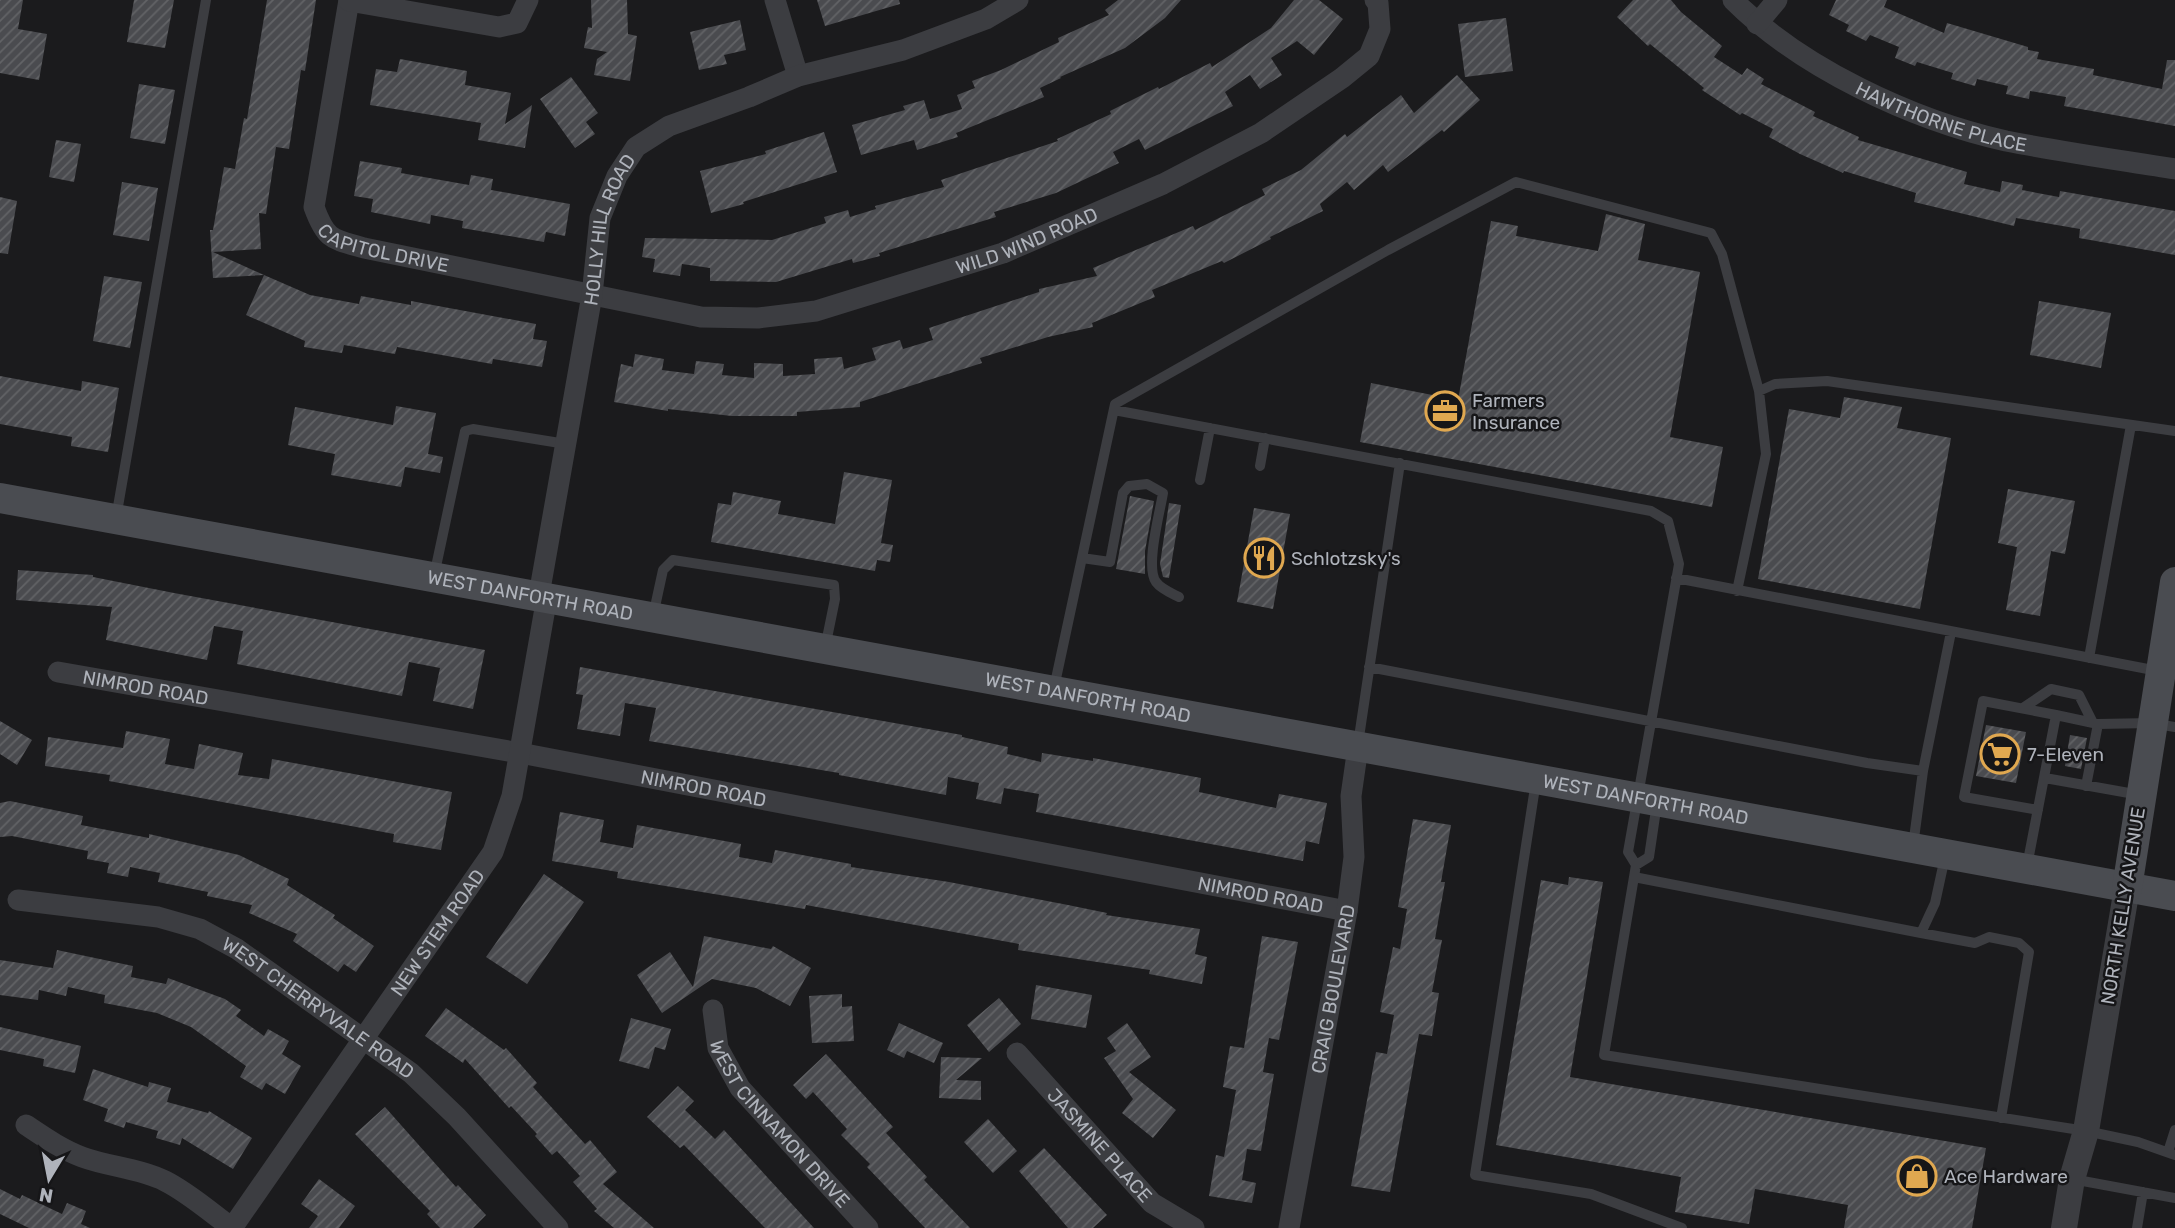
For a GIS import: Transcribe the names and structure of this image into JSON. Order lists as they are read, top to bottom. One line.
{"streets":{"main road":["WEST DANFORTH ROAD","NORTH KELLY AVENUE"],"street":["HAWTHORNE PLACE","HOLLY HILL ROAD","WILD WIND ROAD","CAPITOL DRIVE","NIMROD ROAD","NEW STEM ROAD","CRAIG BOULEVARD","WEST CHERRYVALE ROAD","WEST CINNAMON DRIVE","JASMINE PLACE"]},"crossings":[["HOLLY HILL ROAD","WILD WIND ROAD"],["HOLLY HILL ROAD","CAPITOL DRIVE"],["HOLLY HILL ROAD","WEST DANFORTH ROAD"],["HOLLY HILL ROAD","NEW STEM ROAD"],["WILD WIND ROAD","CAPITOL DRIVE"],["WEST DANFORTH ROAD","NORTH KELLY AVENUE"],["WEST DANFORTH ROAD","NEW STEM ROAD"],["WEST DANFORTH ROAD","CRAIG BOULEVARD"],["NIMROD ROAD","NEW STEM ROAD"],["NIMROD ROAD","CRAIG BOULEVARD"],["NEW STEM ROAD","WEST CHERRYVALE ROAD"]],"places":{"office":["Farmers Insurance"],"restaurant":["Schlotzsky's"],"supermarket":["7-Eleven"],"shop":["Ace Hardware"]},"north":"bottom"}
